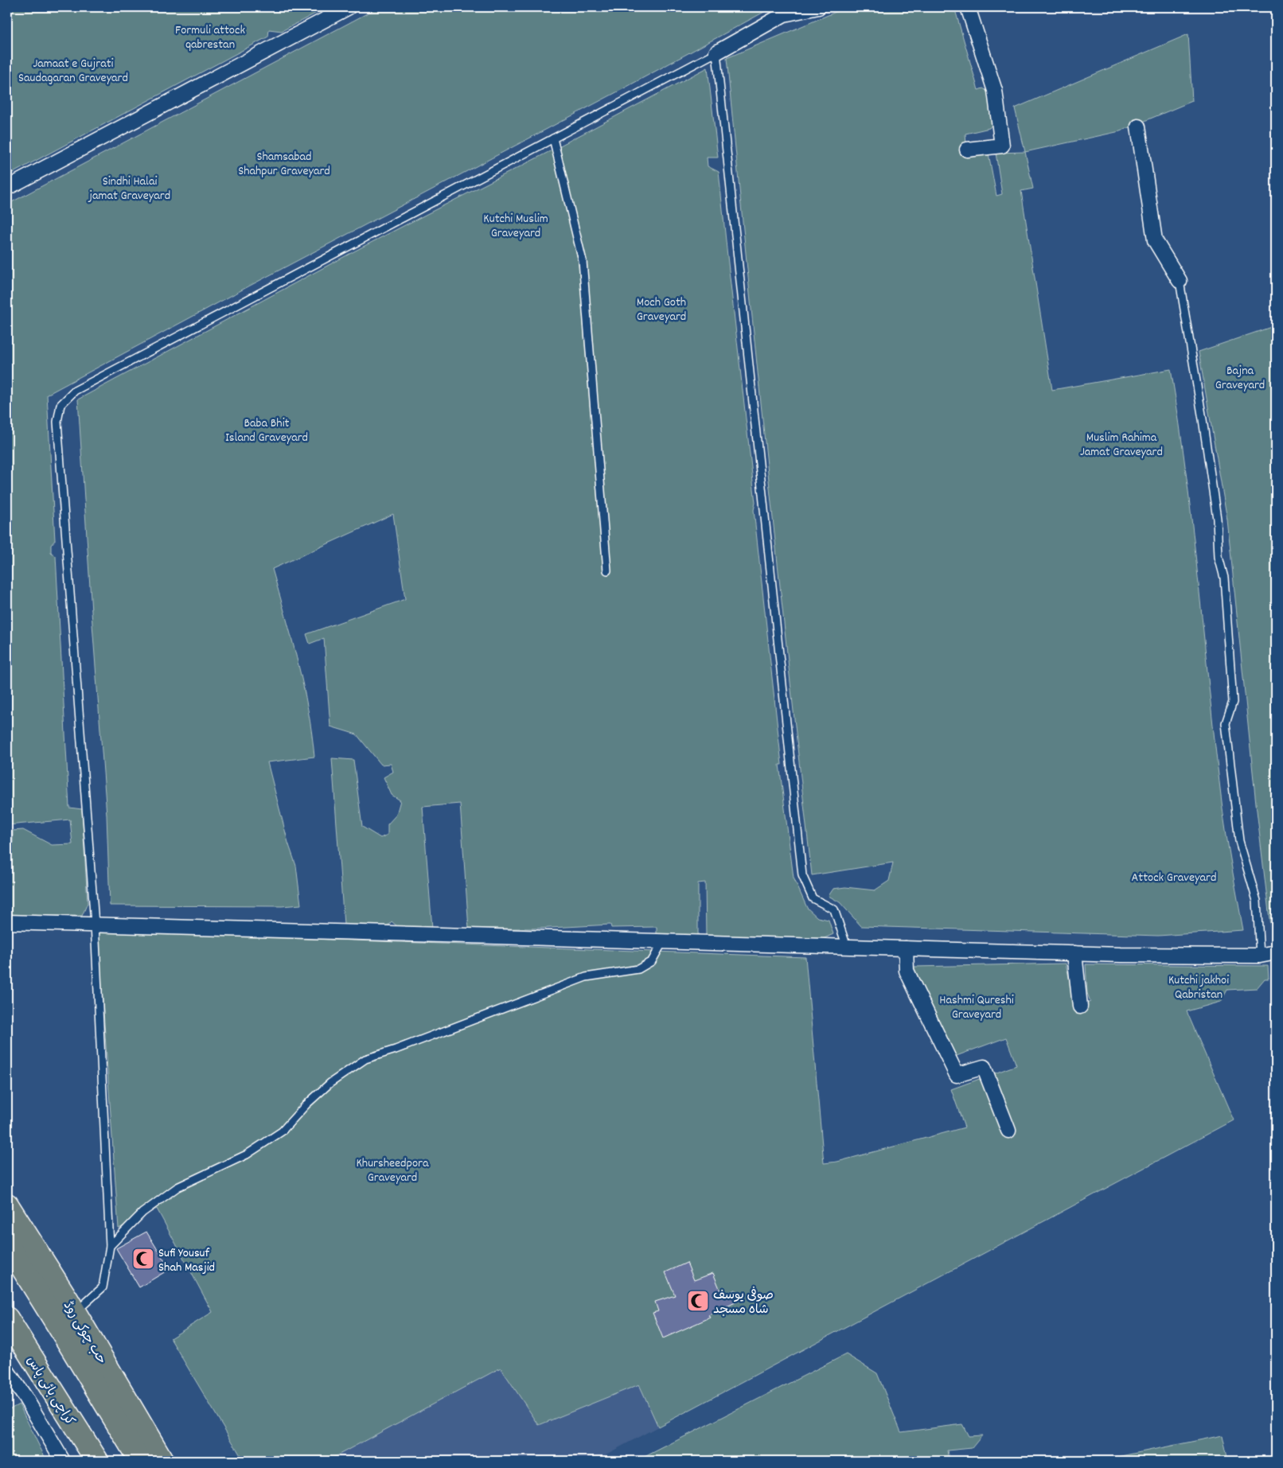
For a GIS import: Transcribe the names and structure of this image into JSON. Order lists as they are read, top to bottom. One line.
{"streets":{"highway":["حب چوکی روڈ","کراچی بائی پاس"]},"parks":["Formuli attock qabrestan","Jamaat e Gujrati Saudagaran Graveyard","Shamsabad Shahpur Graveyard","Sindhi Halai jamat Graveyard","Kutchi Muslim Graveyard","Moch Goth Graveyard","Bajna Graveyard","Baba Bhit Island Graveyard","Muslim Rahima Jamat Graveyard","Attock Graveyard","Kutchi jakhoi Qabristan","Hashmi Qureshi Graveyard","Khursheedpora Graveyard"],"places":{"mosque":["Sufi Yousuf Shah Masjid","صوفی یوسف شاہ مسجد"]}}
